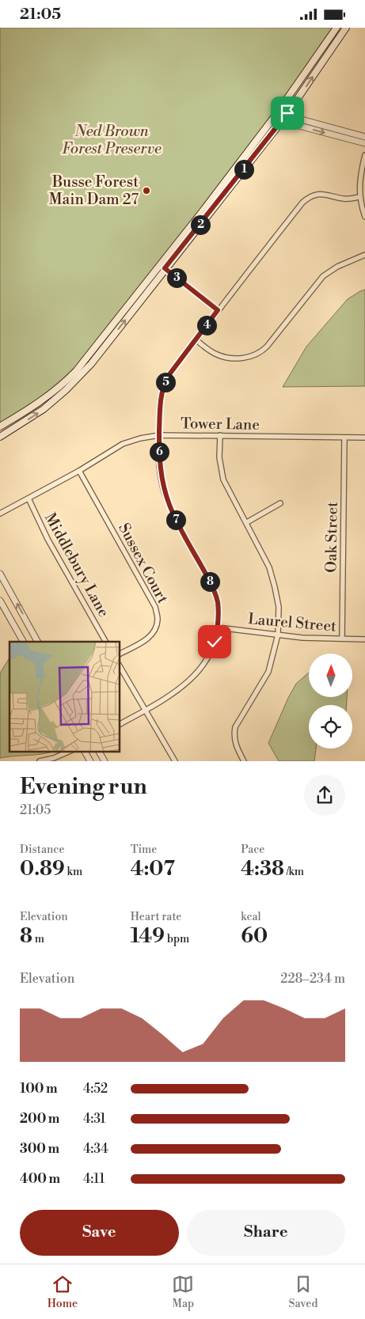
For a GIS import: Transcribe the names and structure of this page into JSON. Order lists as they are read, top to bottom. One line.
{"streets":{"street":["Tower Lane","Oak Street","Sussex Court","Middlebury Lane","Laurel Street"]},"crossings":[["Tower Lane","Oak Street"],["Tower Lane","Sussex Court"],["Tower Lane","Middlebury Lane"],["Oak Street","Laurel Street"]],"parks":["Ned Brown Forest Preserve"],"places":["Busse Forest Main Dam 27"],"north":"top","page":{"status":"21:05","pins":["1","2","3","4","5","6","7","8"],"heading":["Evening run","21:05"],"stats":[["Distance","0.89 km"],["Time","4:07"],["Pace","4:38 /km"],["Elevation","8 m"],["Heart rate","149 bpm"],["kcal","60"]],"chart":["Elevation","228–234 m"],"list":[{"name":"100 m","note":"4:52"},{"name":"200 m","note":"4:31"},{"name":"300 m","note":"4:34"},{"name":"400 m","note":"4:11"}],"buttons":["Save","Share"],"tabs":["Home","Map","Saved"]}}
